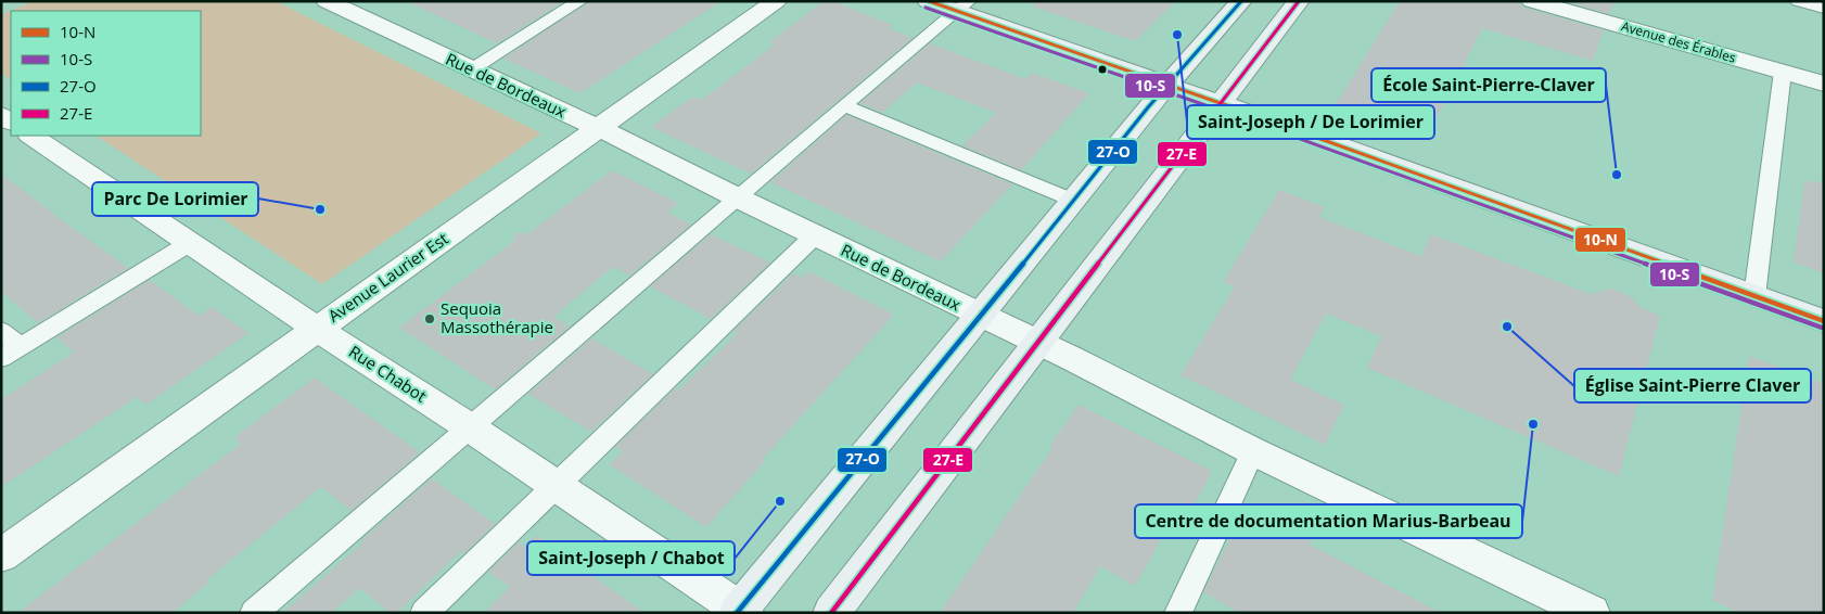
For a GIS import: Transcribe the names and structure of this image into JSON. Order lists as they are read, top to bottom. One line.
{"streets":{"street":["Avenue des Érables","Rue de Bordeaux","Avenue Laurier Est","Rue Chabot"]},"crossings":[["Rue de Bordeaux","Avenue Laurier Est"],["Avenue Laurier Est","Rue Chabot"]],"places":["Saint-Joseph / De Lorimier","École Saint-Pierre-Claver","Parc De Lorimier","Sequoia Massothérapie","Église Saint-Pierre Claver","Centre de documentation Marius-Barbeau","Saint-Joseph / Chabot"],"lines":["transit line 10-N","transit line 27-O","transit line 27-E","transit line 10-S"],"legend":["10-N","10-S","27-O","27-E"]}
